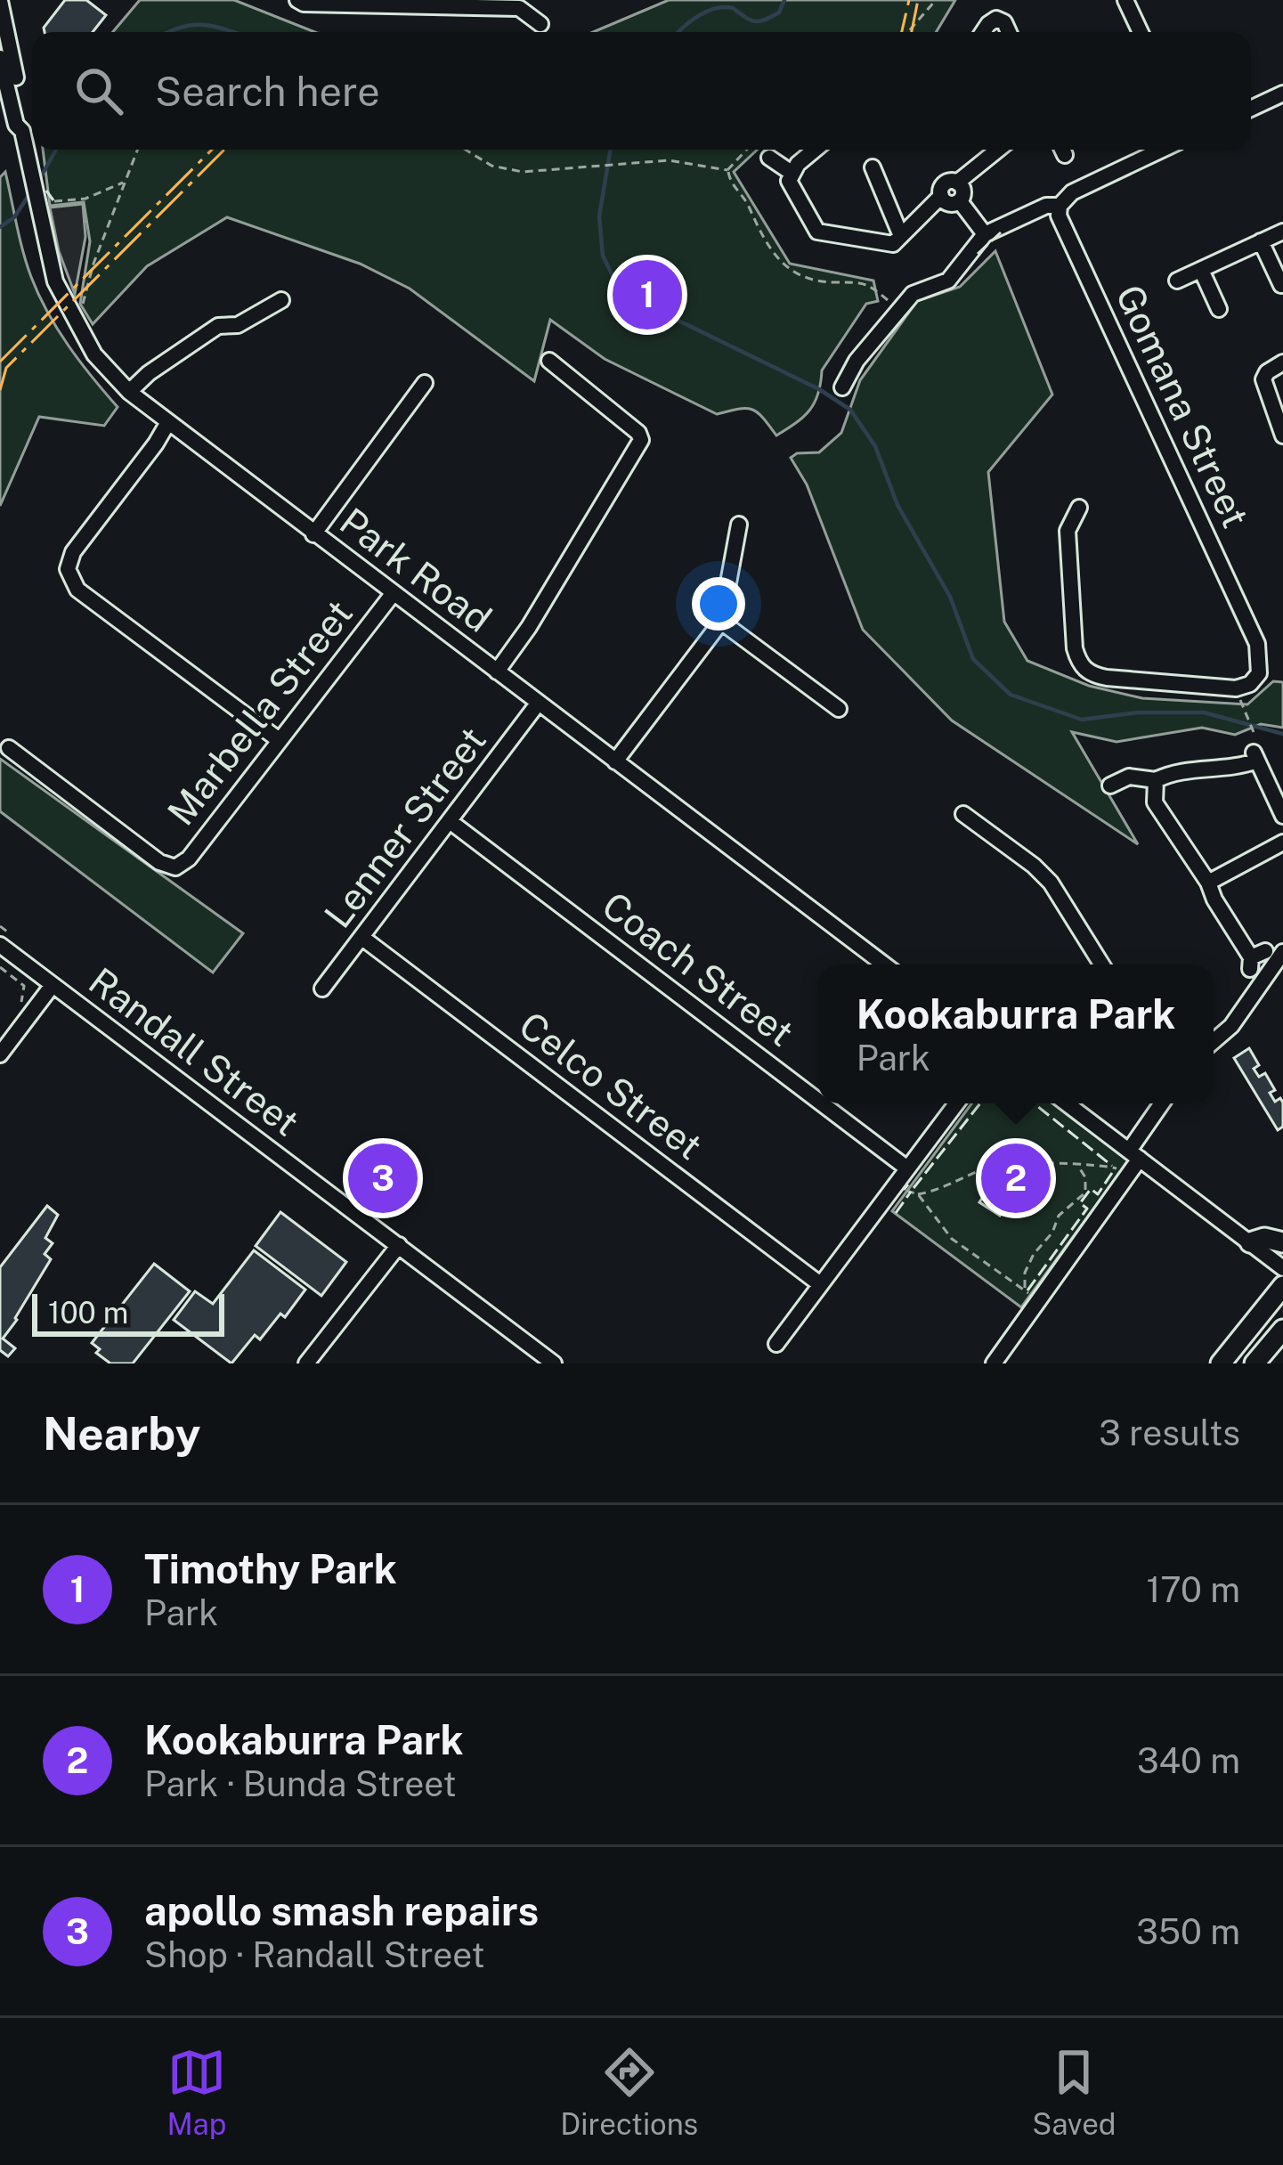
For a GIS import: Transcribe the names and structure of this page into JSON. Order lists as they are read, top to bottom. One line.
{"streets":{"street":["Gomana Street","Park Road","Marbella Street","Lenner Street","Coach Street","Randall Street","Celco Street"]},"crossings":[["Park Road","Marbella Street"],["Park Road","Lenner Street"],["Lenner Street","Coach Street"],["Lenner Street","Celco Street"]],"scale_bar":"100 m","page":{"search":"Search here","pins":["1","2","3"],"popup":["Kookaburra Park","Park"],"scale":"100 m","heading":["Nearby","3 results"],"list":[{"mark":"1","name":"Timothy Park","note":"Park","value":"170 m"},{"mark":"2","name":"Kookaburra Park","note":"Park · Bunda Street","value":"340 m"},{"mark":"3","name":"apollo smash repairs","note":"Shop · Randall Street","value":"350 m"}],"nav":["Map","Directions","Saved"]}}
